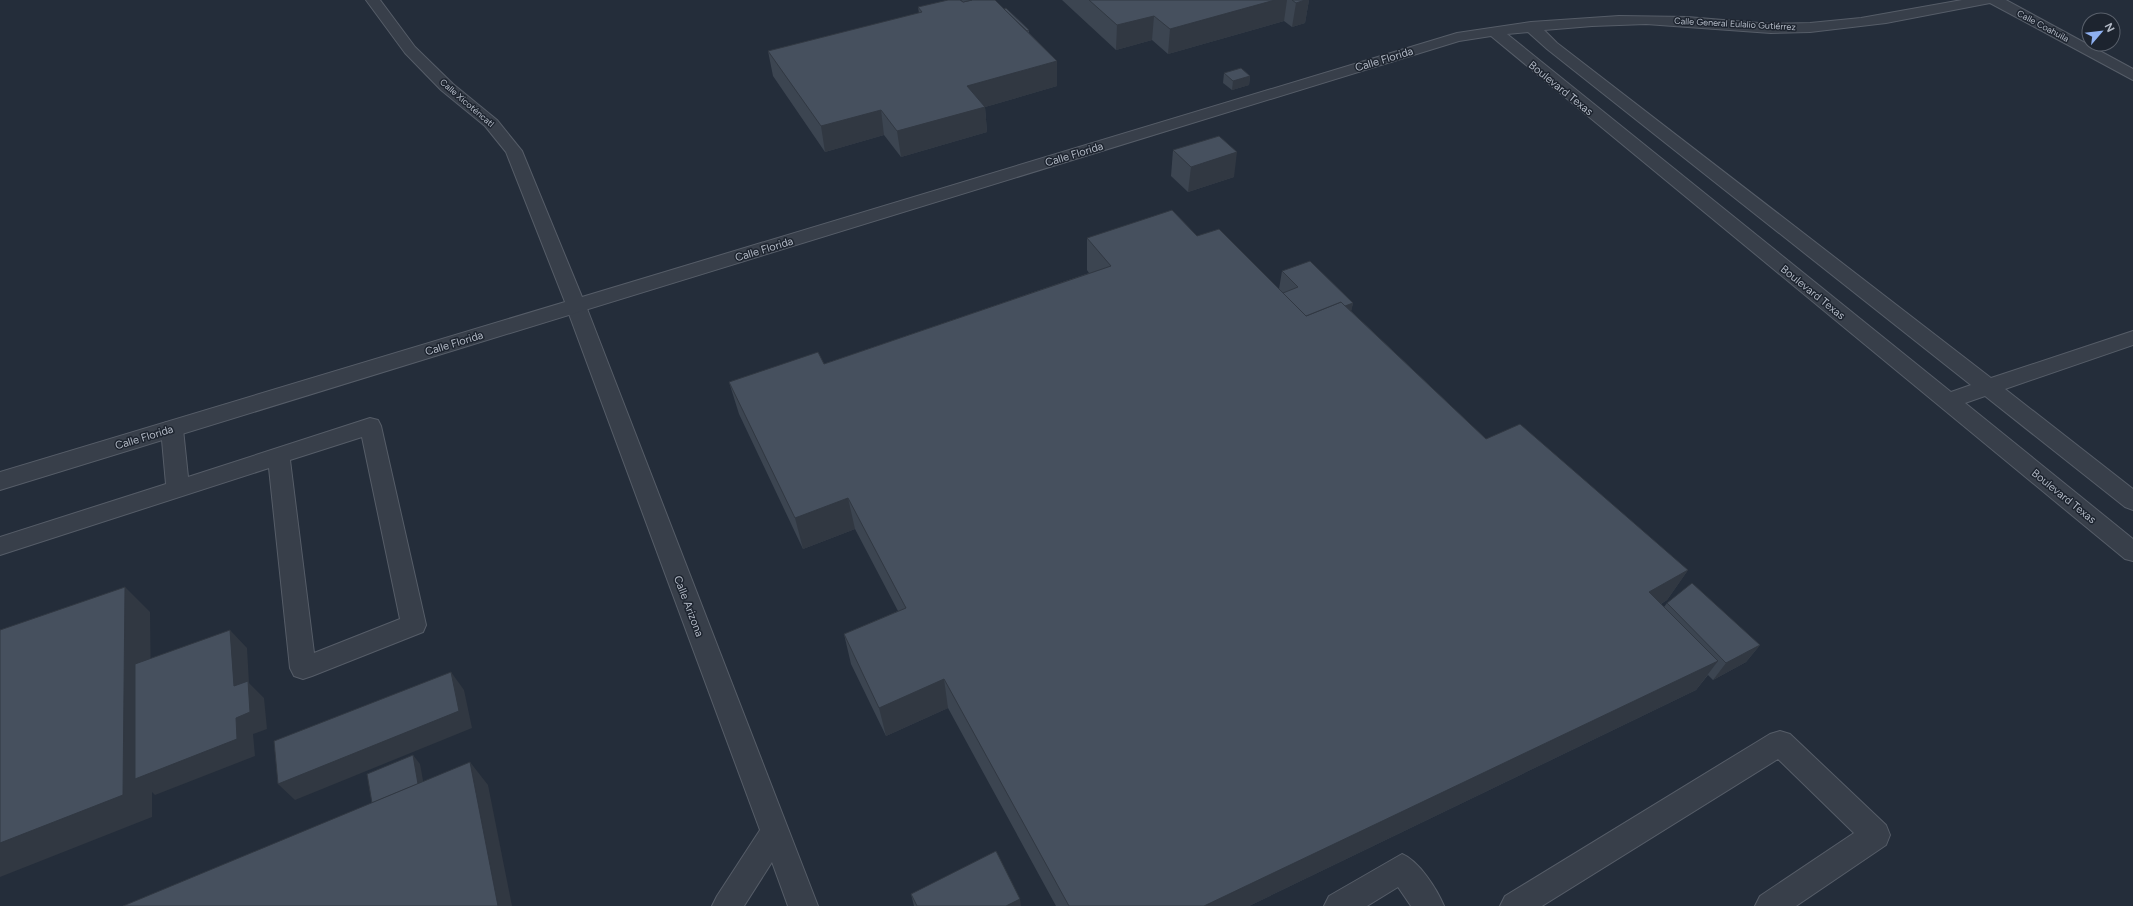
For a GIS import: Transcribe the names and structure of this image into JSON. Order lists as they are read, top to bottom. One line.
{"streets":{"street":["Calle General Eulalio Gutiérrez","Calle Coahuila","Calle Florida","Boulevard Texas","Calle Xicoténcatl","Calle Arizona"]},"crossings":[["Calle General Eulalio Gutiérrez","Calle Florida"],["Calle Florida","Boulevard Texas"],["Calle Florida","Calle Xicoténcatl"],["Calle Florida","Calle Arizona"],["Calle Xicoténcatl","Calle Arizona"]],"north":"top right"}
